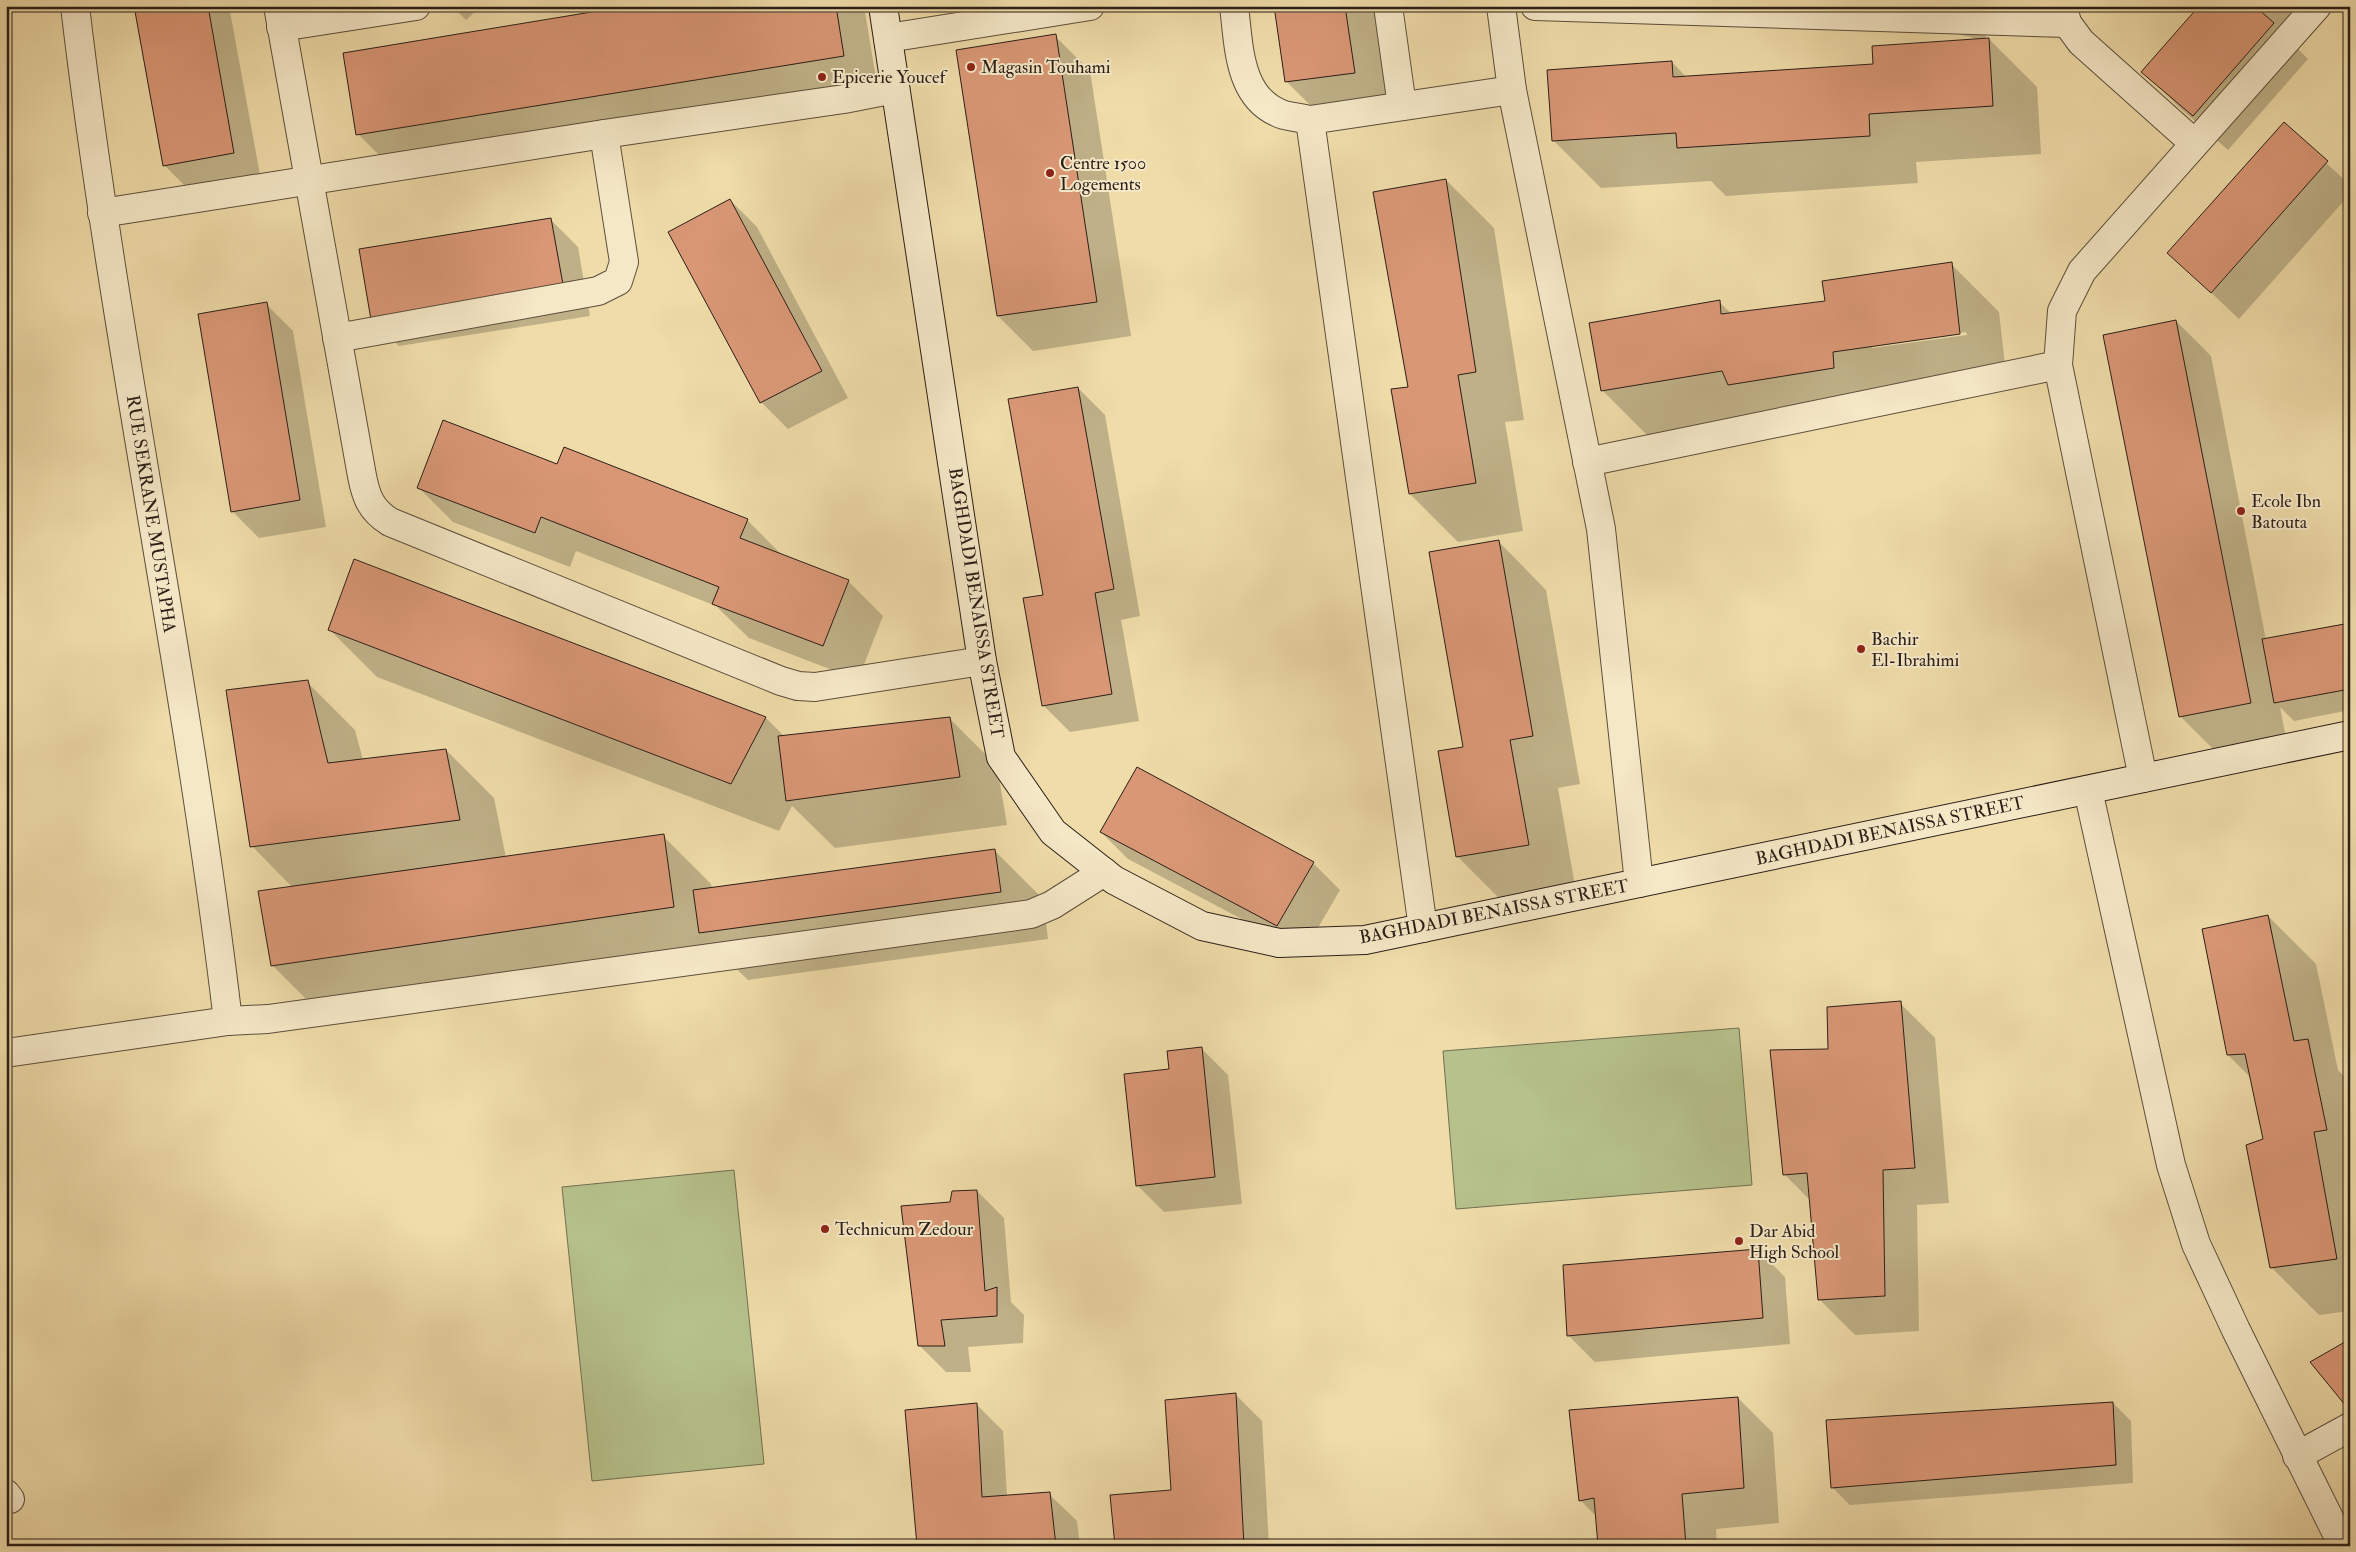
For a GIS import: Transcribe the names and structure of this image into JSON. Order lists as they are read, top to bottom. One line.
{"streets":{"street":["RUE SEKRANE MUSTAPHA","BAGHDADI BENAISSA STREET"]},"places":["Magasin Touhami","Epicerie Youcef","Centre 1500 Logements","Ecole Ibn Batouta","Bachir El-Ibrahimi","Technicum Zedour","Dar Abid High School"]}
